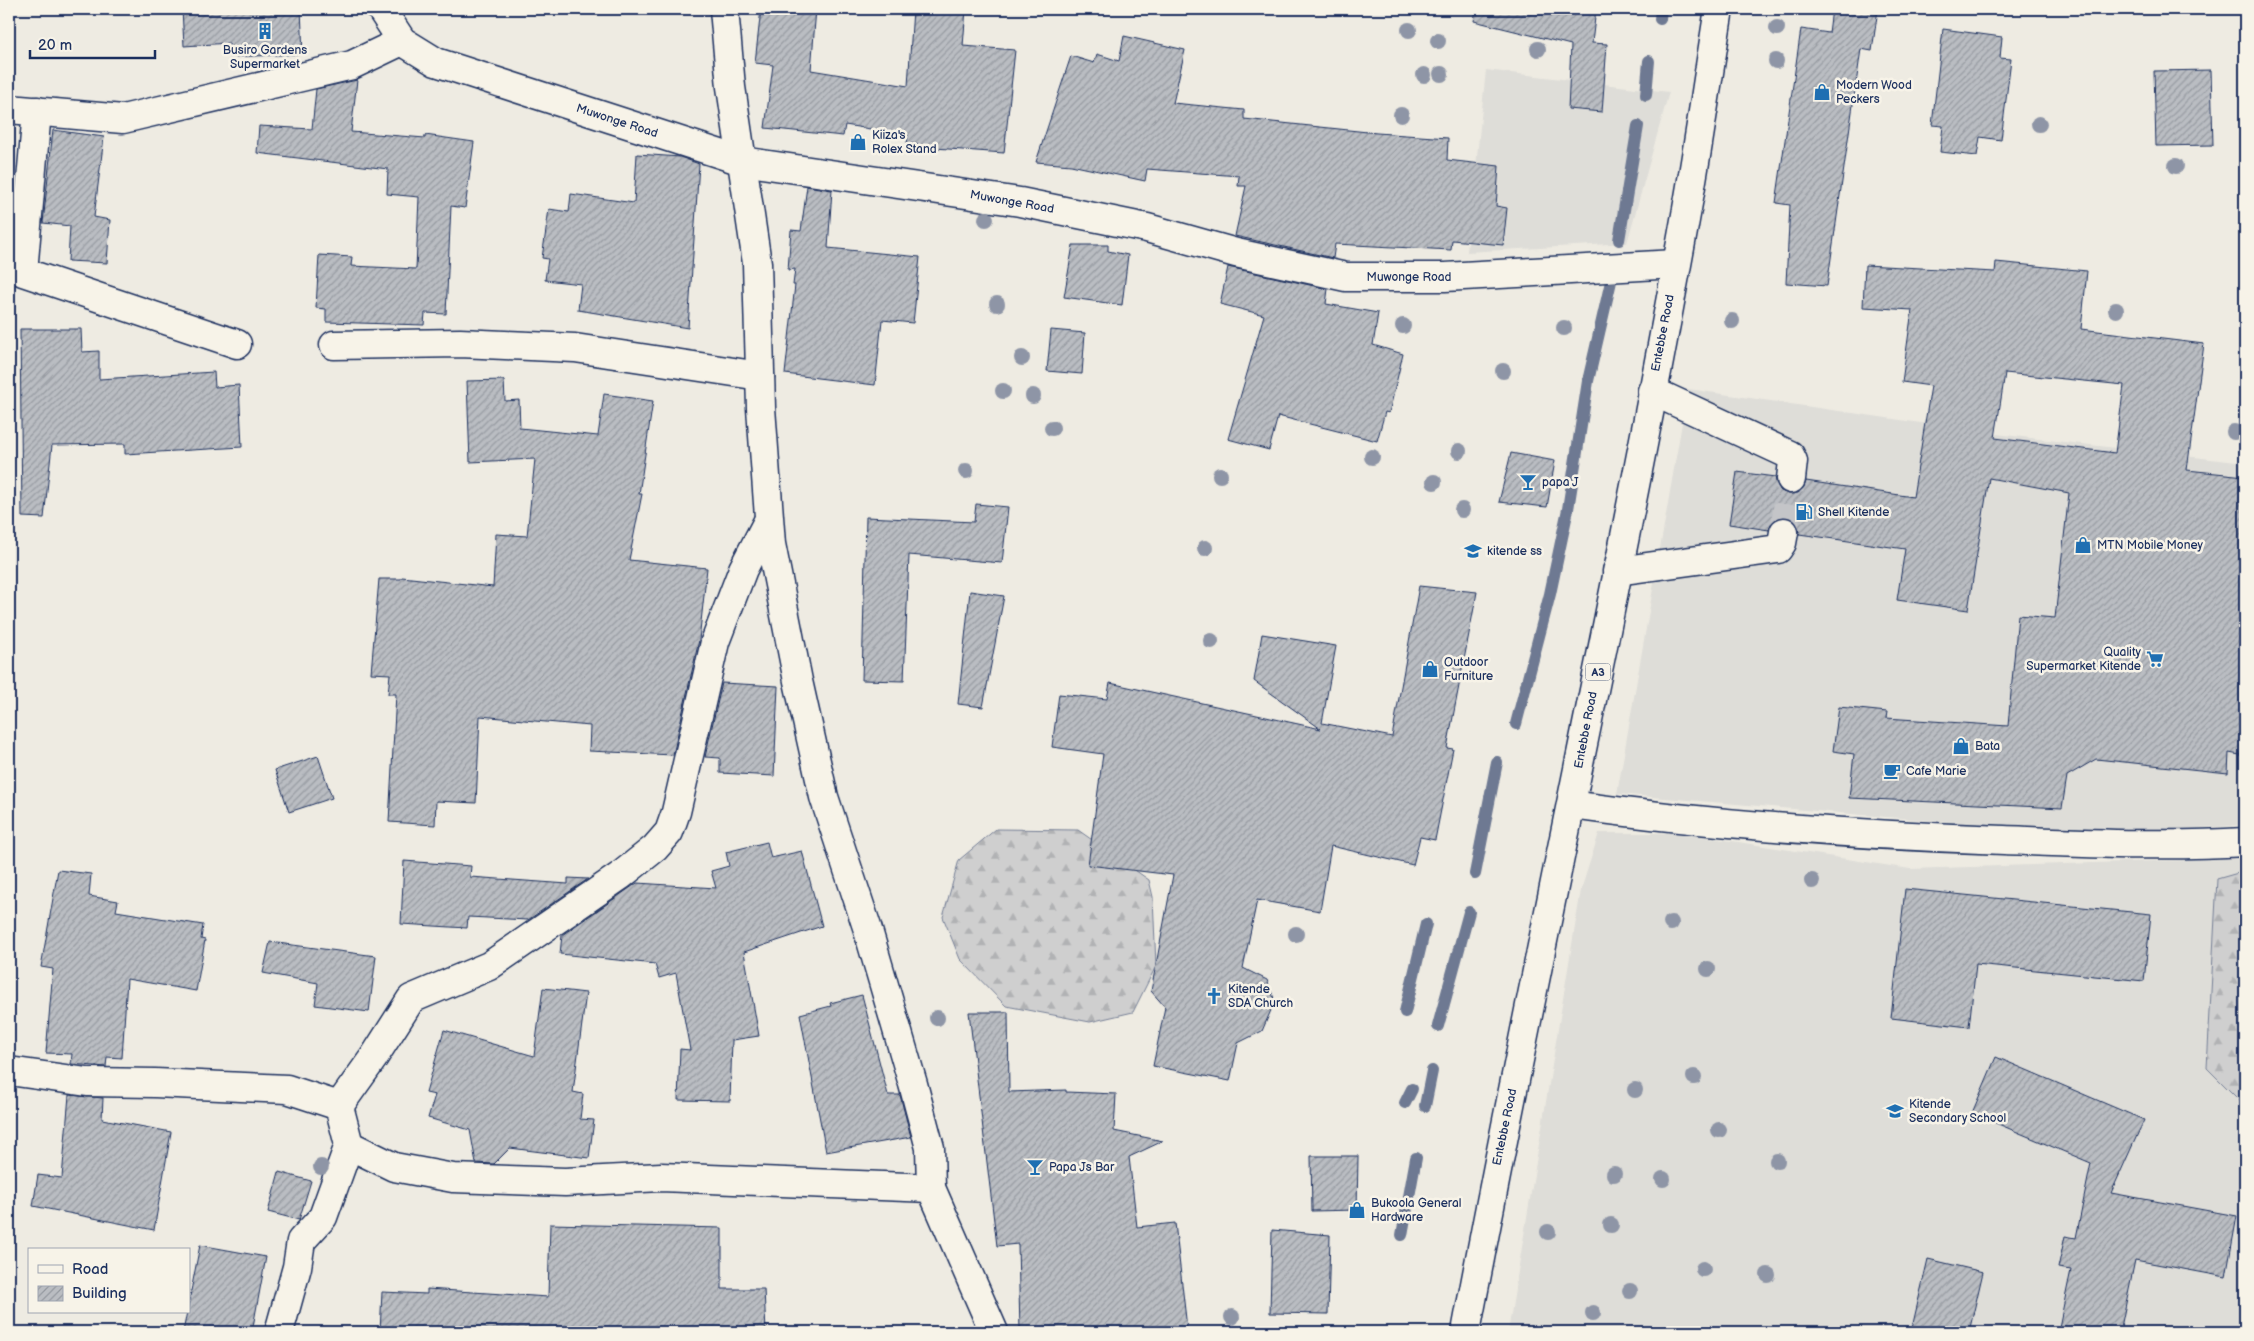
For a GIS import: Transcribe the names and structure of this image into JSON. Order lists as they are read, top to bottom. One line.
{"streets":{"street":["Muwonge Road","Entebbe Road","A3"]},"crossings":[["Muwonge Road","Entebbe Road"]],"places":{"building":["Busiro Gardens Supermarket"],"shop":["Modern Wood Peckers","Kiiza's Rolex Stand","MTN Mobile Money","Outdoor Furniture","Bata","Bukoola General Hardware"],"bar":["papa J","Papa Js Bar"],"fuel station":["Shell Kitende"],"school or university":["kitende ss","Kitende Secondary School"],"supermarket":["Quality Supermarket Kitende"],"cafe":["Cafe Marie"],"church":["Kitende SDA Church"]},"legend":["Road","Building"],"scale_bar":"20 m"}
